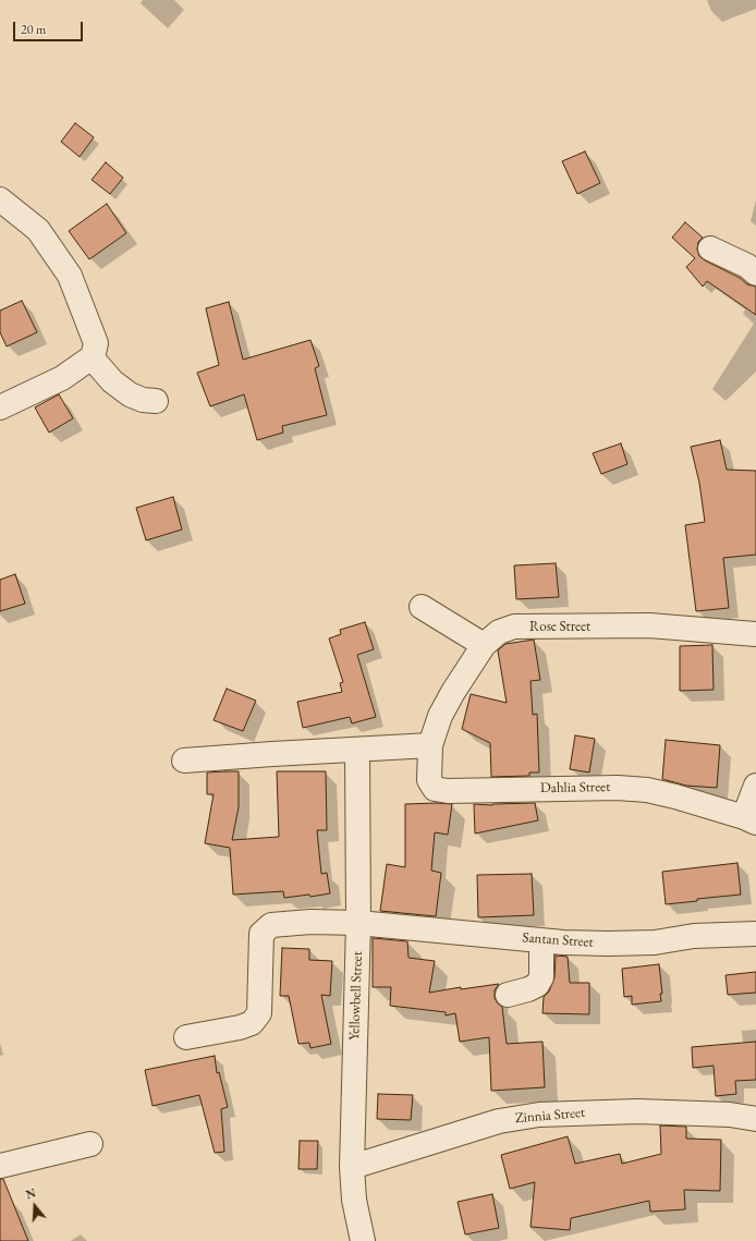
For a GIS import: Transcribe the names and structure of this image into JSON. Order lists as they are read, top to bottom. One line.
{"streets":{"street":["Rose Street","Dahlia Street","Santan Street","Yellowbell Street","Zinnia Street"]},"crossings":[["Rose Street","Dahlia Street"],["Santan Street","Yellowbell Street"],["Yellowbell Street","Zinnia Street"]],"scale_bar":"20 m","north":"top"}
